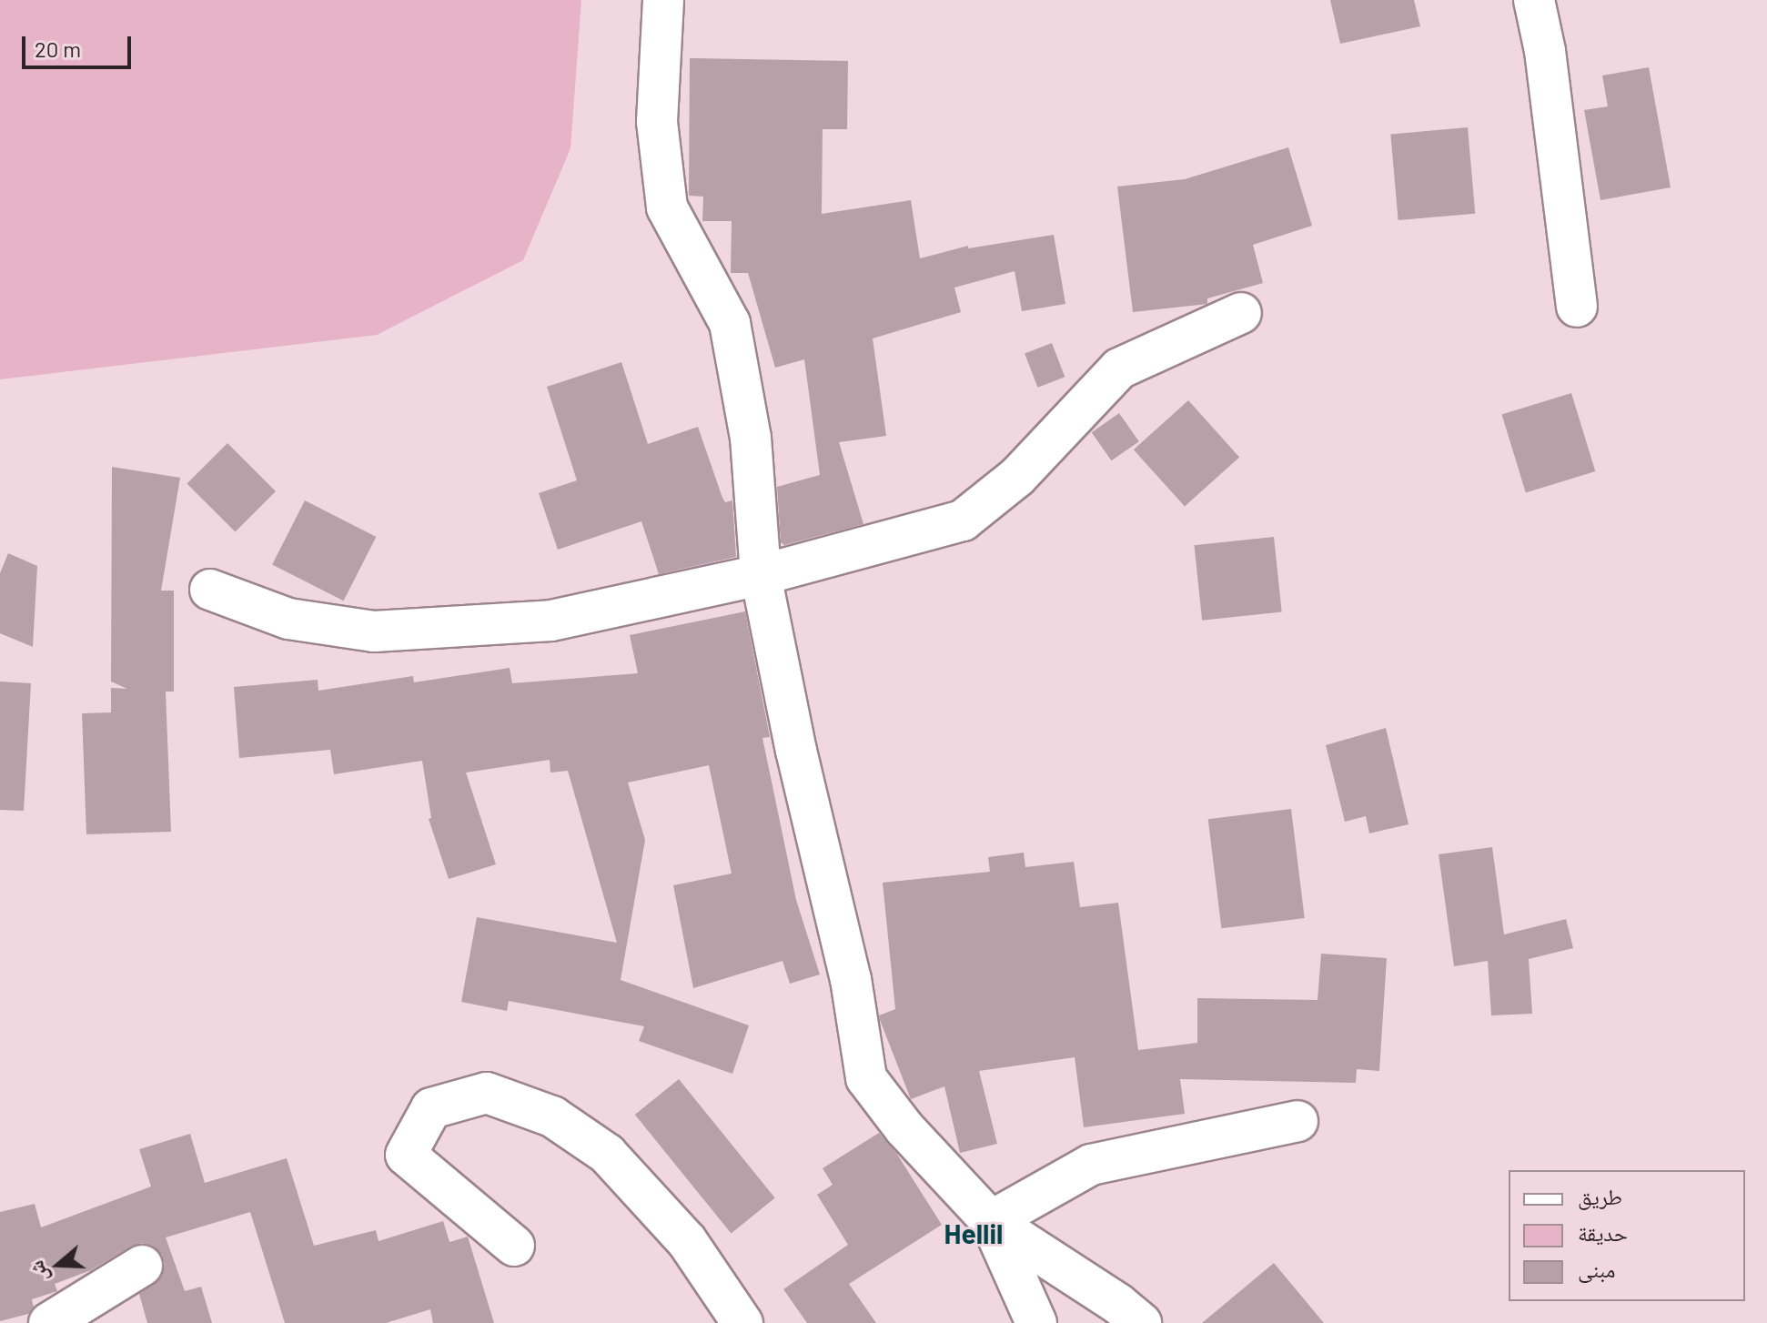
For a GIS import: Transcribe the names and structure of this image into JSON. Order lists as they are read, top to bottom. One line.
{"districts":["Hellil"],"legend":["طريق","حديقة","مبنى"],"scale_bar":"20 m","north":"left"}
